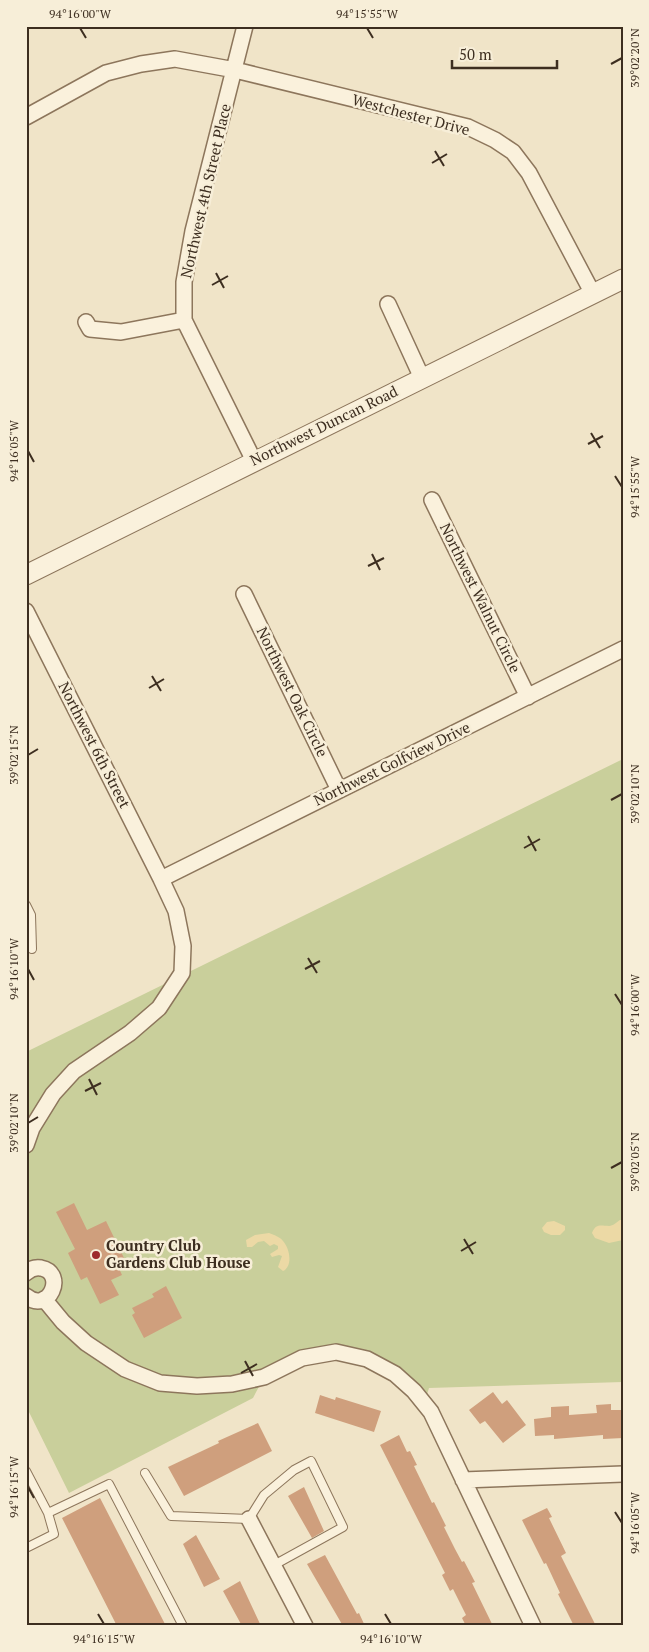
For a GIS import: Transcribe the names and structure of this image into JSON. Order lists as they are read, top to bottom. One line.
{"streets":{"street":["Westchester Drive","Northwest 4th Street Place","Northwest Duncan Road","Northwest Walnut Circle","Northwest Oak Circle","Northwest 6th Street","Northwest Golfview Drive"]},"crossings":[["Westchester Drive","Northwest 4th Street Place"],["Westchester Drive","Northwest Duncan Road"],["Northwest 4th Street Place","Northwest Duncan Road"],["Northwest Walnut Circle","Northwest Golfview Drive"],["Northwest Oak Circle","Northwest Golfview Drive"],["Northwest 6th Street","Northwest Golfview Drive"]],"places":["Country Club Gardens Club House"],"scale_bar":"50 m","coordinates":["94°16'00\"W","94°15'55\"W","39°02'20\"N","94°16'05\"W","39°02'15\"N","39°02'10\"N","94°16'10\"W","39°02'05\"N","94°16'15\"W"]}
